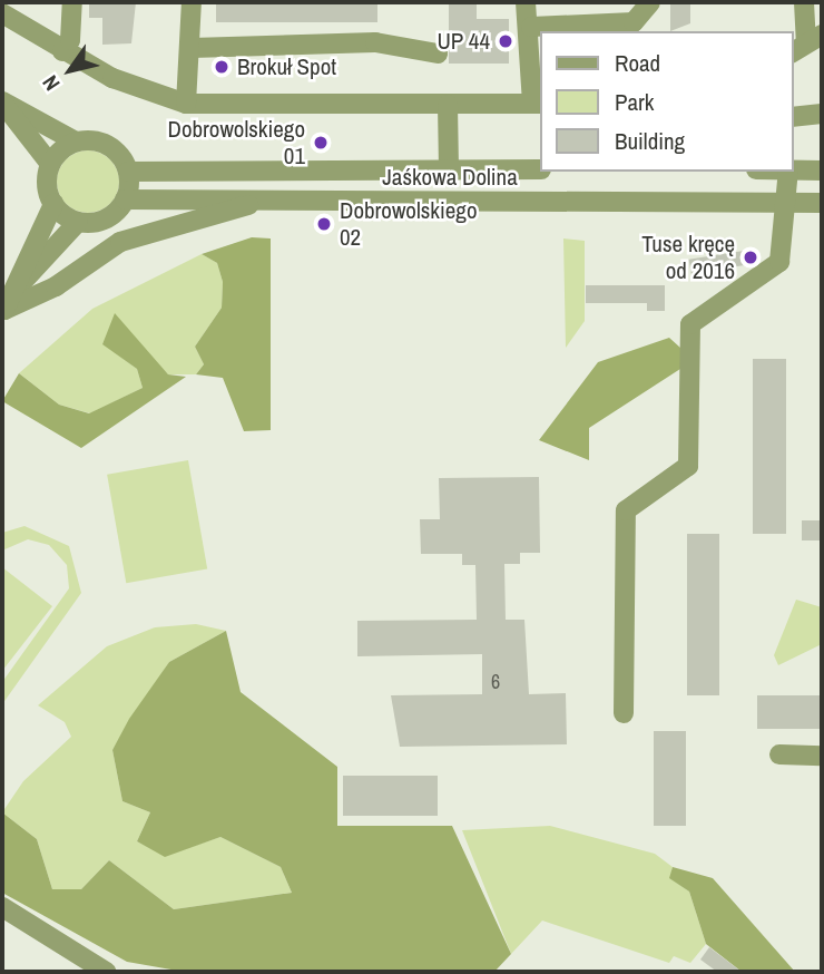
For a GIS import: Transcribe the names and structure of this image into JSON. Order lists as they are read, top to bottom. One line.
{"streets":{"street":["Jaśkowa Dolina"]},"places":["UP 44","Brokuł Spot","Dobrowolskiego 01","Dobrowolskiego 02","Tuse kręcę od 2016"],"house_numbers":["6"],"legend":["Road","Park","Building"],"north":"bottom left"}
